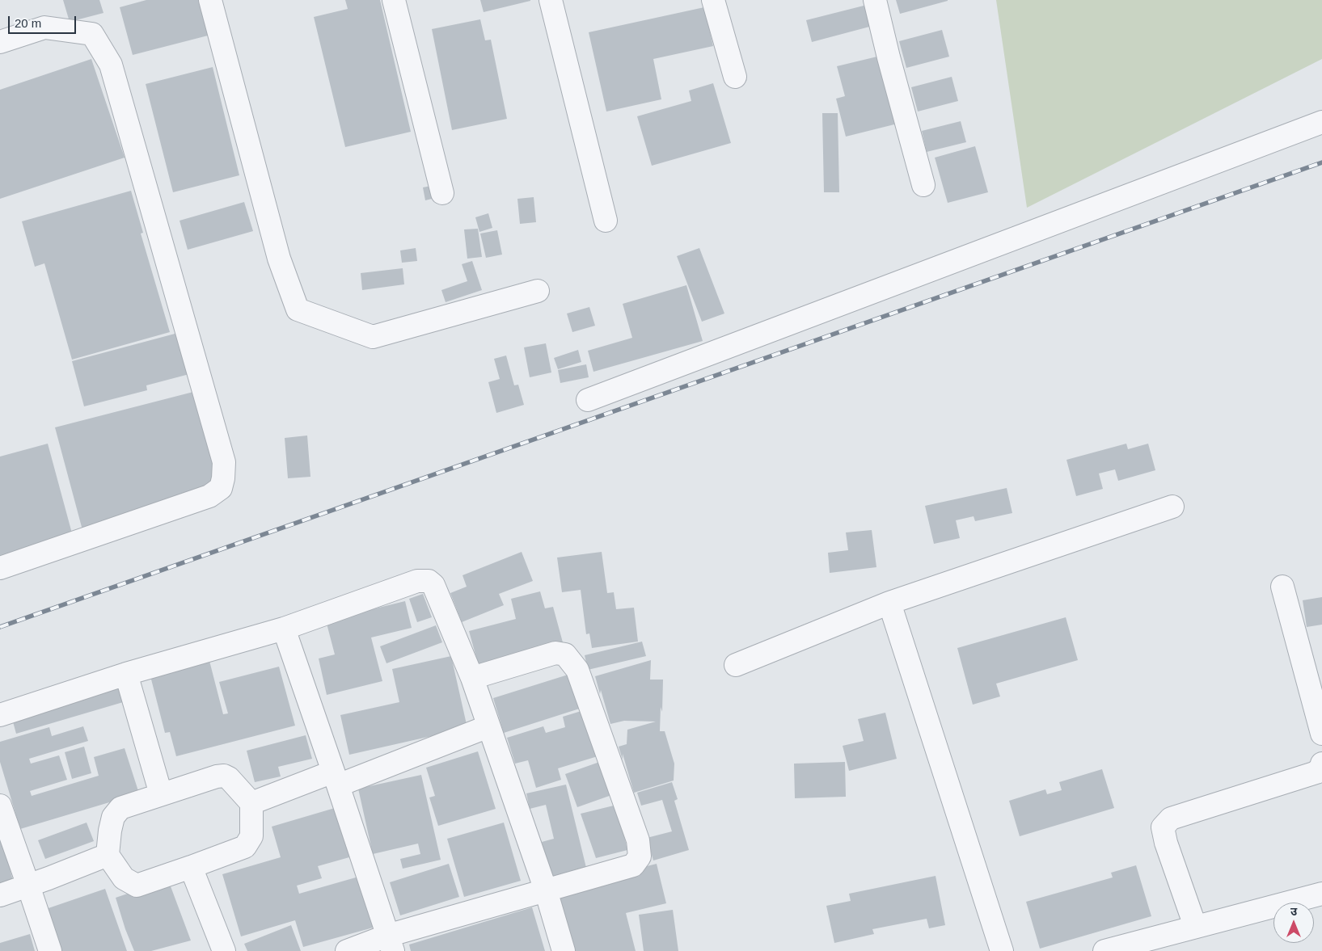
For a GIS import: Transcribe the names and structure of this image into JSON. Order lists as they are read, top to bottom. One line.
{"scale_bar":"20 m","north":"top"}
